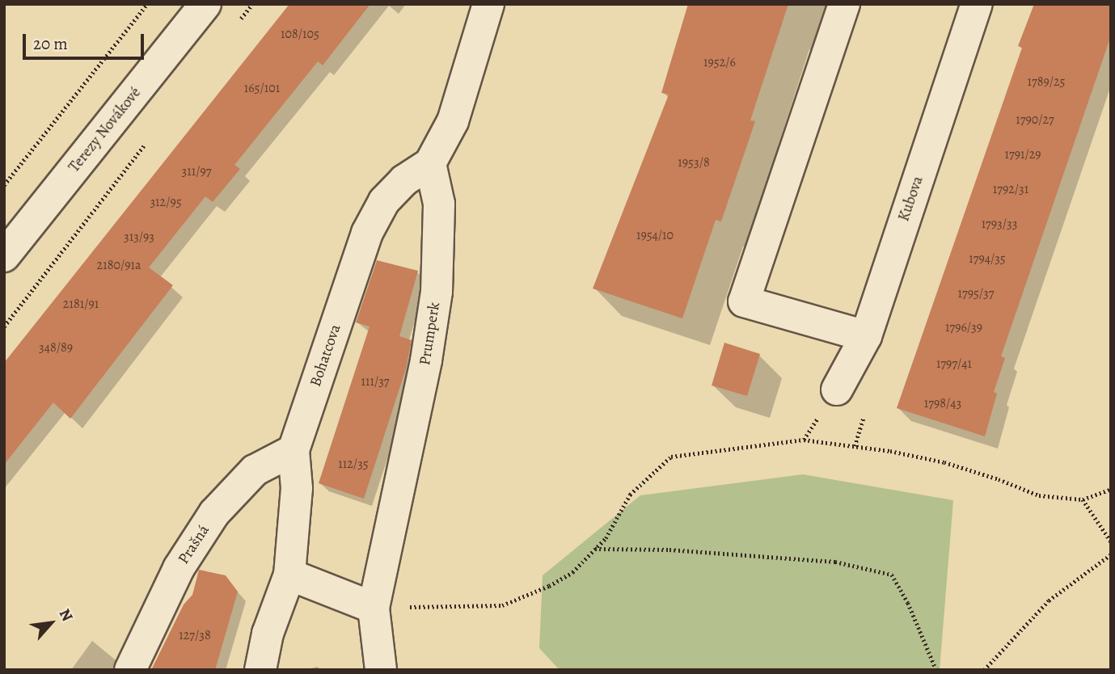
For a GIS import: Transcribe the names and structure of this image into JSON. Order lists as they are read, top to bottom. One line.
{"streets":{"street":["Terezy Novákové","Kubova","Prumperk","Bohatcova","Prašná"]},"crossings":[["Prumperk","Bohatcova"],["Bohatcova","Prašná"]],"house_numbers":["108/105","1952/6","1789/25","165/101","1790/27","1791/29","1953/8","311/97","1792/31","312/95","1793/33","1954/10","313/93","1794/35","2180/91a","1795/37","2181/91","1796/39","348/89","1797/41","111/37","1798/43","112/35","127/38"],"scale_bar":"20 m","north":"top right"}
